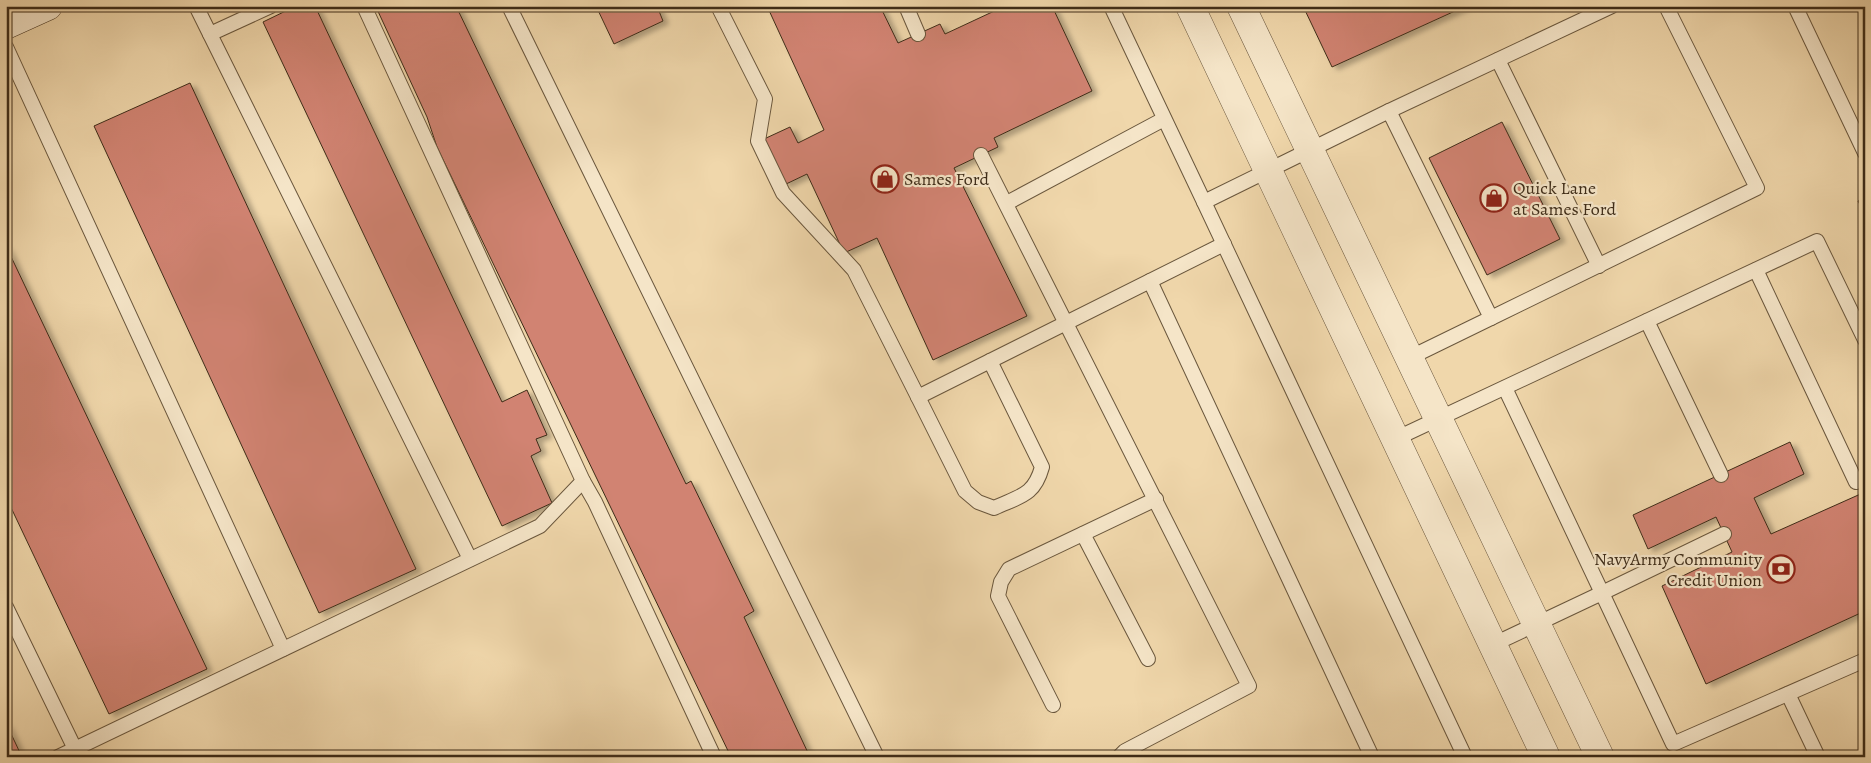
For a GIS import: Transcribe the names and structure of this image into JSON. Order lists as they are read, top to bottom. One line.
{"places":{"shop":["Sames Ford","Quick Lane at Sames Ford"],"bank":["NavyArmy Community Credit Union"]}}
